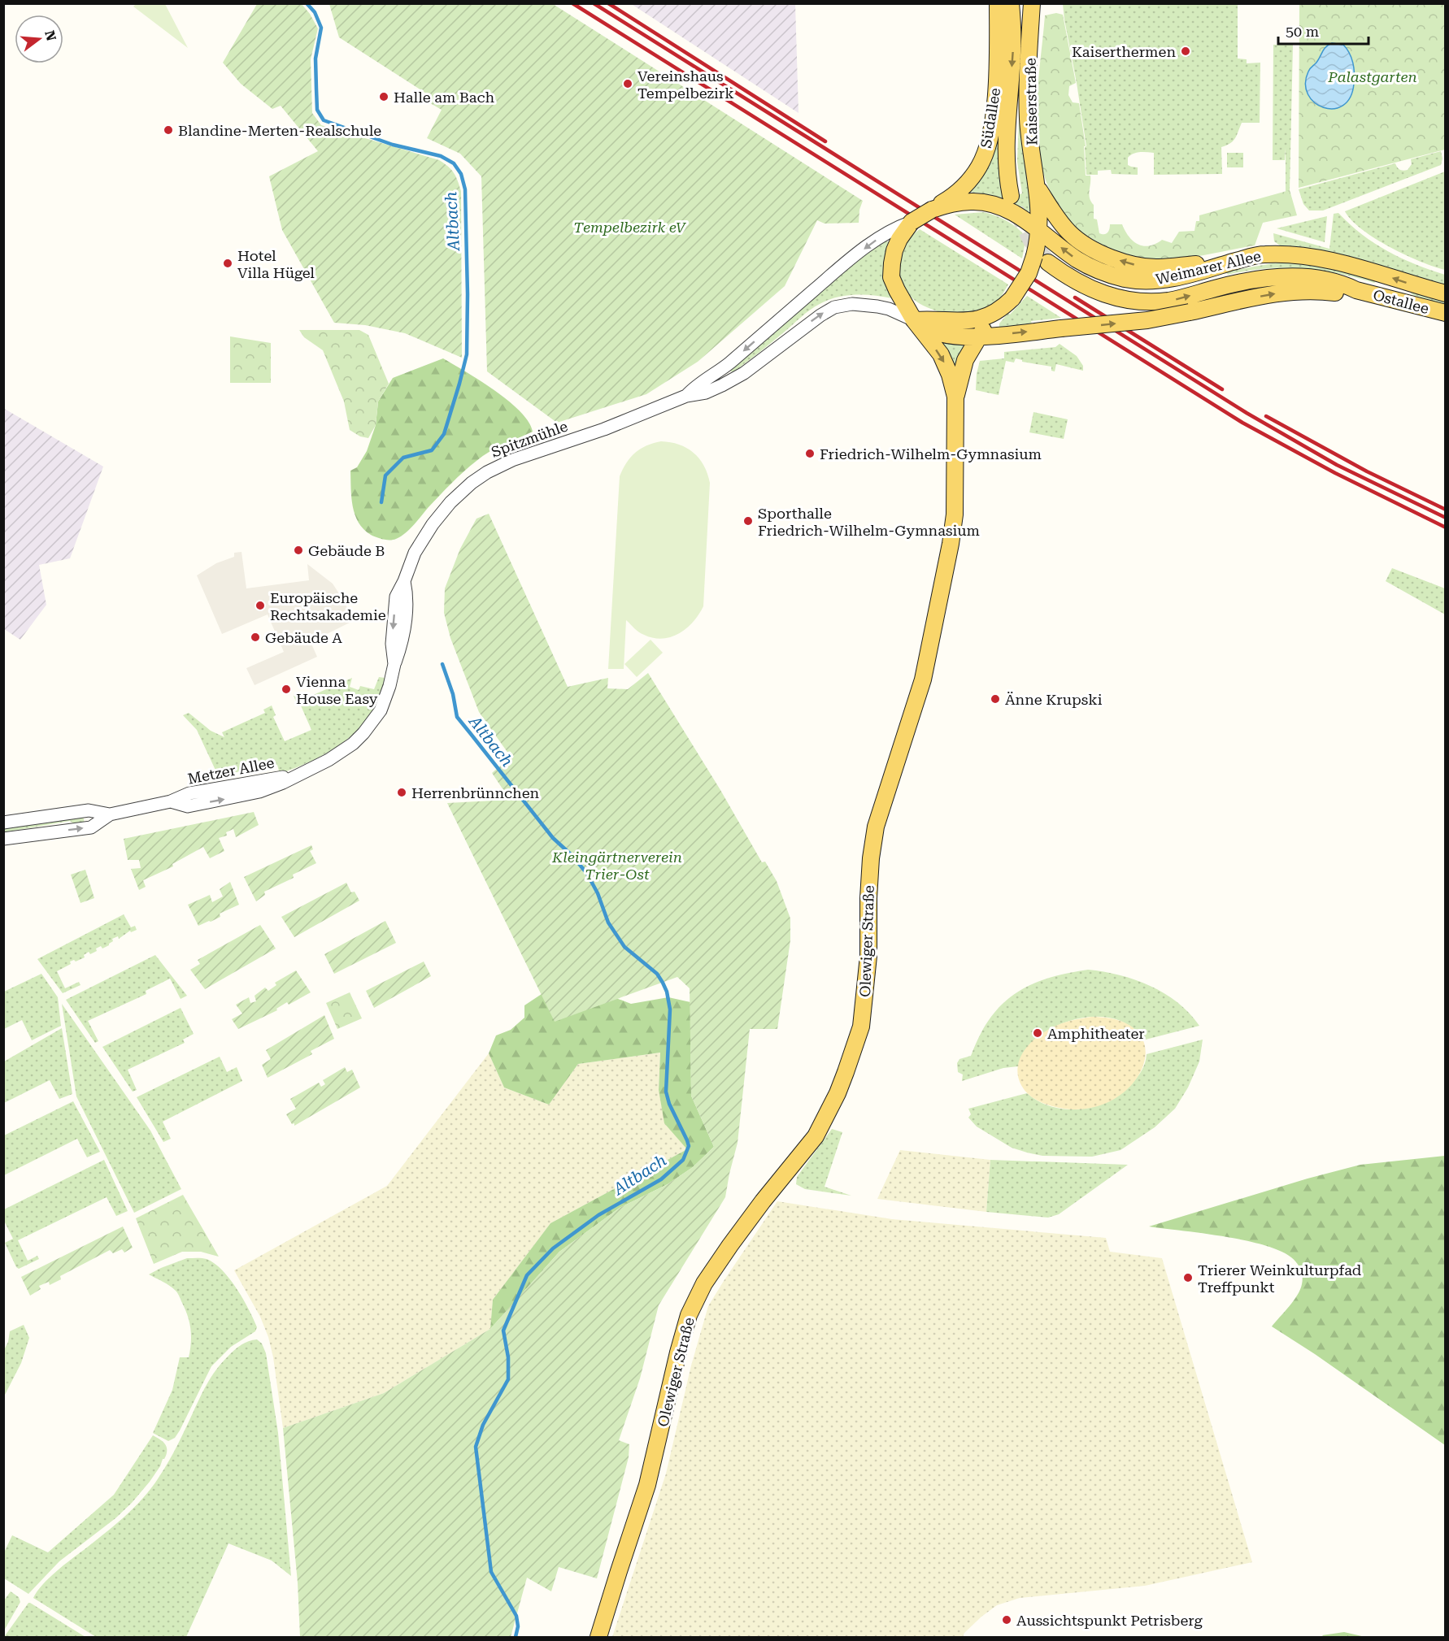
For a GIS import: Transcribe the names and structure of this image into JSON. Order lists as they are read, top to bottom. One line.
{"streets":{"main road":["Kaiserstraße","Südallee","Weimarer Allee","Ostallee","Olewiger Straße"],"street":["Spitzmühle","Metzer Allee"]},"crossings":[["Kaiserstraße","Südallee"],["Kaiserstraße","Weimarer Allee"],["Kaiserstraße","Ostallee"],["Kaiserstraße","Spitzmühle"],["Südallee","Weimarer Allee"],["Südallee","Ostallee"],["Südallee","Spitzmühle"],["Weimarer Allee","Ostallee"],["Weimarer Allee","Spitzmühle"],["Ostallee","Spitzmühle"],["Spitzmühle","Metzer Allee"]],"water":["Altbach"],"parks":["Palastgarten","Tempelbezirk eV","Kleingärtnerverein Trier-Ost"],"places":["Kaiserthermen","Vereinshaus Tempelbezirk","Halle am Bach","Blandine-Merten-Realschule","Hotel Villa Hügel","Friedrich-Wilhelm-Gymnasium","Sporthalle Friedrich-Wilhelm-Gymnasium","Gebäude B","Europäische Rechtsakademie","Gebäude A","Vienna House Easy","Änne Krupski","Herrenbrünnchen","Amphitheater","Trierer Weinkulturpfad Treffpunkt","Aussichtspunkt Petrisberg"],"scale_bar":"50 m","north":"right"}
